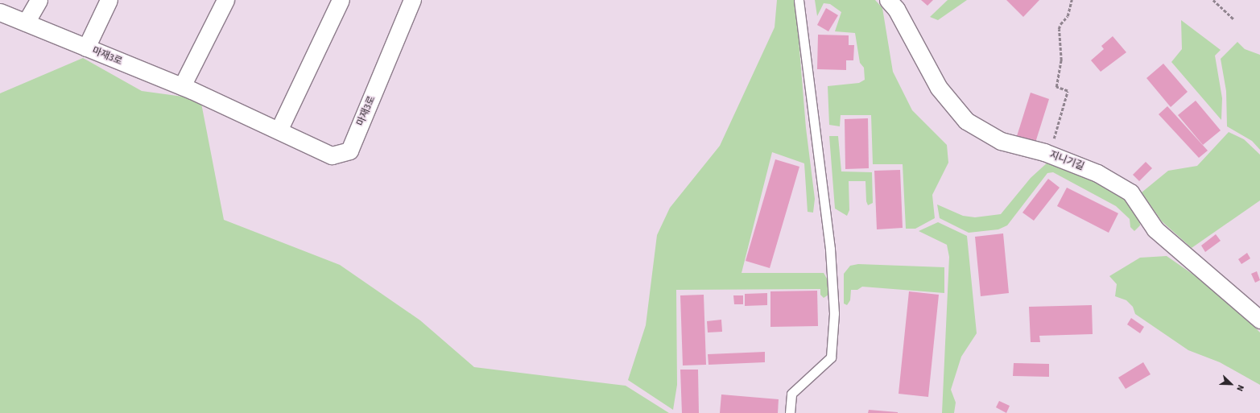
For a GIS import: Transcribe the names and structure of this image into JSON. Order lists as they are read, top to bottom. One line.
{"streets":{"street":["마재3로","지니기길"]},"north":"bottom right"}
